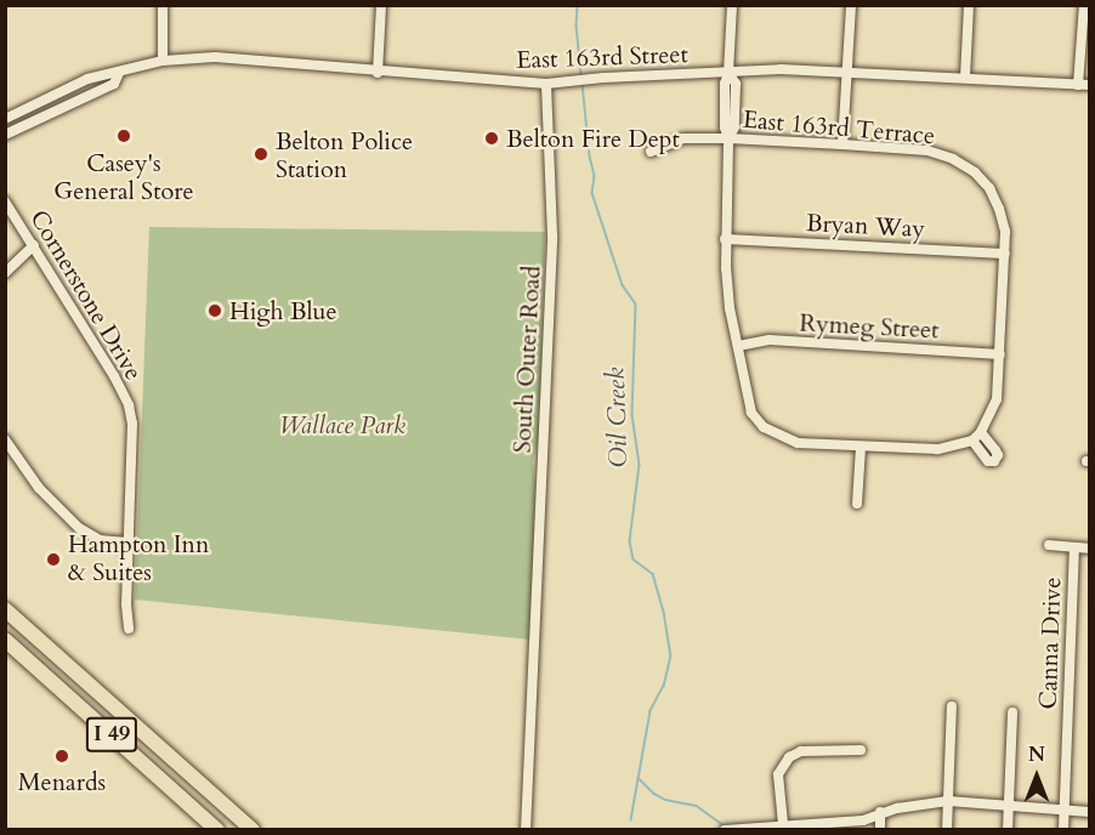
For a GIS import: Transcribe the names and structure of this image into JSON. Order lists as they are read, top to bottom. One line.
{"streets":{"highway":["I 49"],"street":["East 163rd Street","East 163rd Terrace","Bryan Way","Cornerstone Drive","Rymeg Street","South Outer Road","Canna Drive"]},"crossings":[["East 163rd Street","South Outer Road"],["East 163rd Terrace","Bryan Way"],["East 163rd Terrace","Rymeg Street"]],"water":["Oil Creek"],"parks":["Wallace Park"],"places":["Casey's General Store","Belton Fire Dept","Belton Police Station","High Blue","Hampton Inn & Suites","Menards"],"north":"top"}
